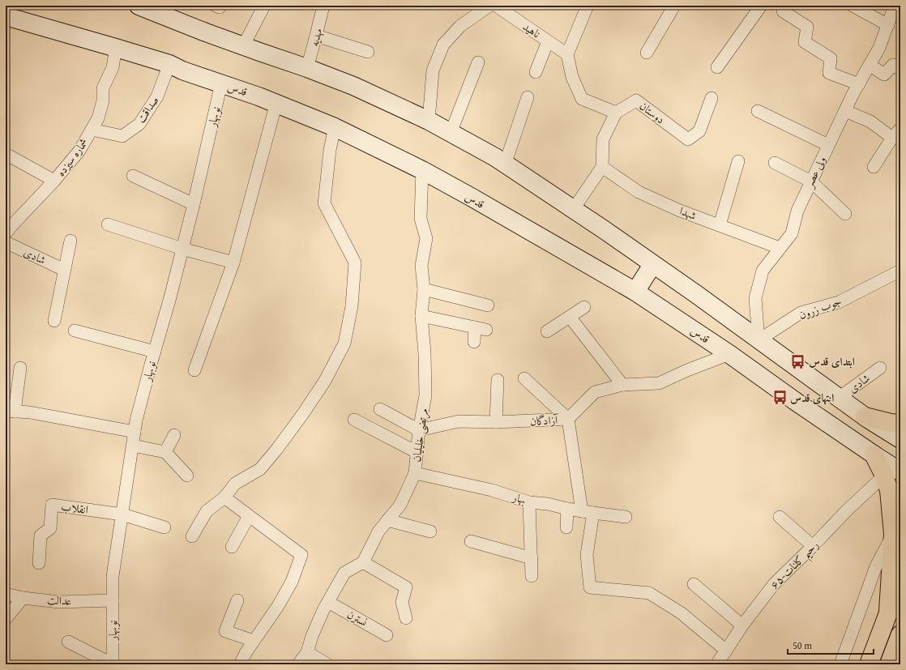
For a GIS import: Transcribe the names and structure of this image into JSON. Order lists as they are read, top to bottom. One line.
{"streets":{"main road":["قدس"],"street":["ناهید","مهدیه","صداقت","دوستان","نوبهار","شماره سیزده","ولی عصر","شهدا","شادی","جوب زرون","آزادگان","مرتضی خلیلیان","بهار","انقلاب","۶۵-رحیم کلنات","عدالت","نسترن"]},"crossings":[["قدس","صداقت"],["قدس","نوبهار"],["قدس","شماره سیزده"],["قدس","آزادگان"],["قدس","مرتضی خلیلیان"],["قدس","۶۵-رحیم کلنات"],["صداقت","شماره سیزده"],["نوبهار","انقلاب"],["نوبهار","عدالت"],["ولی عصر","شهدا"],["ولی عصر","جوب زرون"],["آزادگان","مرتضی خلیلیان"],["مرتضی خلیلیان","بهار"]],"places":{"bus stop":["ابتدای قدس","انتهای قدس"]},"scale_bar":"50 m"}
